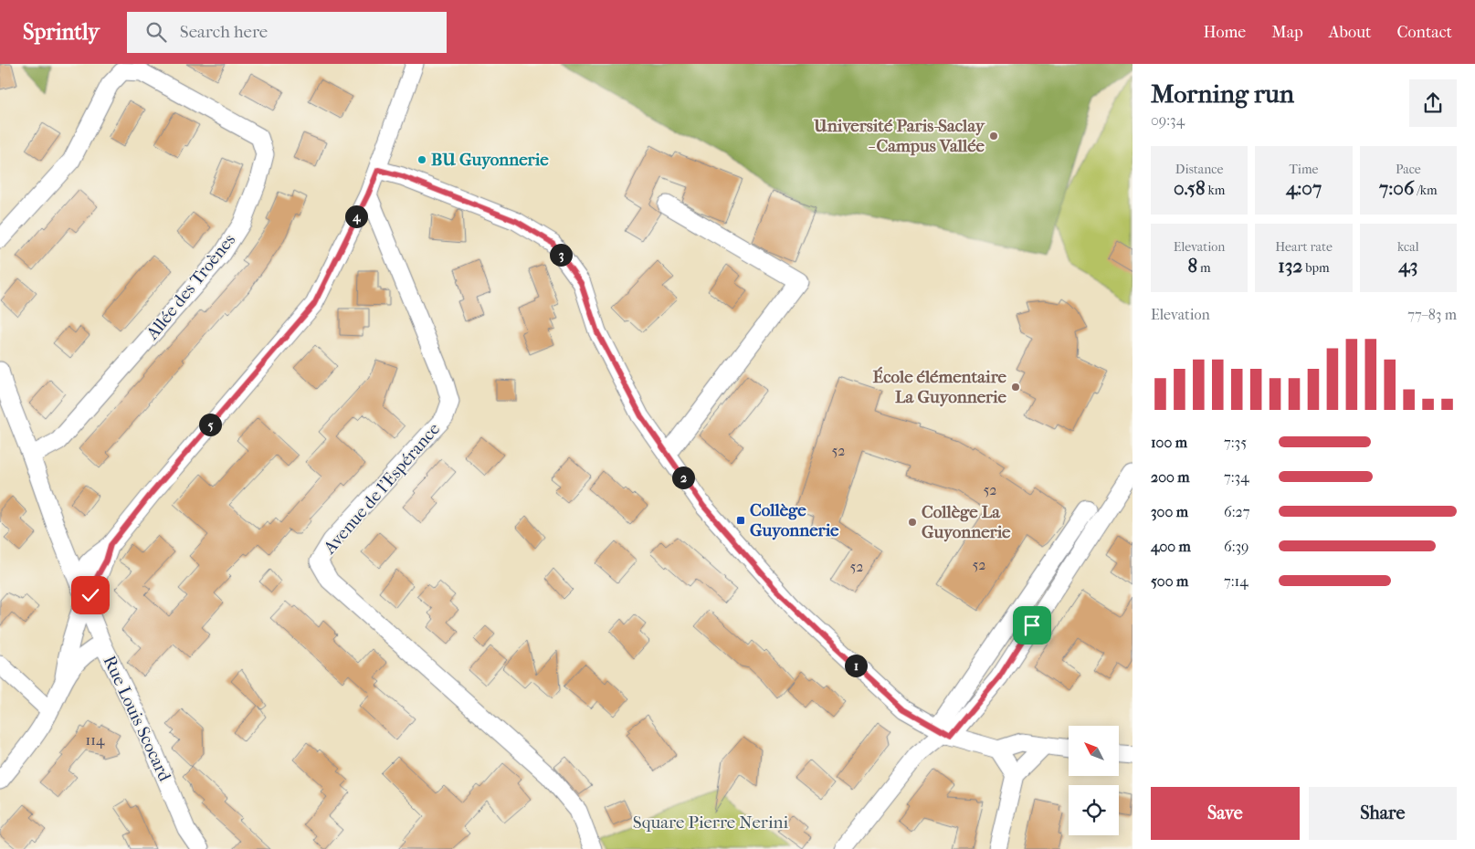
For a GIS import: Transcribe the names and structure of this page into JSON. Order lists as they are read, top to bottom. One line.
{"streets":{"street":["Allée des Troènes","Avenue de l'Espérance","Rue Louis Scocard"]},"crossings":[["Allée des Troènes","Rue Louis Scocard"]],"parks":["Square Pierre Nerini"],"places":{"other":["Université Paris-Saclay - Campus Vallée","BU Guyonnerie","École élémentaire La Guyonnerie","Collège La Guyonnerie"],"transit":["Collège Guyonnerie"]},"house_numbers":["52","52","52","52","114"],"north":"top left","page":{"header":"Sprintly","search":"Search here","nav":["Home","Map","About","Contact"],"heading":["Morning run","09:34"],"stats":[["Distance","0.58 km"],["Time","4:07"],["Pace","7:06 /km"],["Elevation","8 m"],["Heart rate","132 bpm"],["kcal","43"]],"pins":["4","3","5","2","1"],"chart":["Elevation","77–83 m"],"list":[{"name":"100 m","note":"7:35"},{"name":"200 m","note":"7:34"},{"name":"300 m","note":"6:27"},{"name":"400 m","note":"6:39"},{"name":"500 m","note":"7:14"}],"buttons":["Save","Share"]}}
